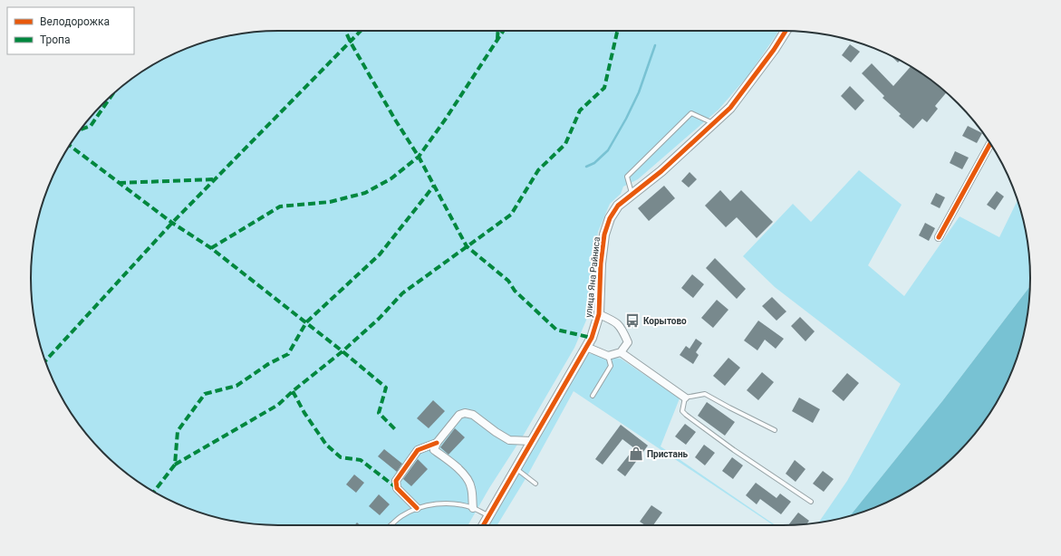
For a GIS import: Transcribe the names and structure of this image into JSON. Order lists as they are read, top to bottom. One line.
{"streets":{"street":["улица Яна Райниса"]},"places":{"bus stop":["Корытово"],"shop":["Пристань"]},"legend":["Велодорожка","Тропа"]}
